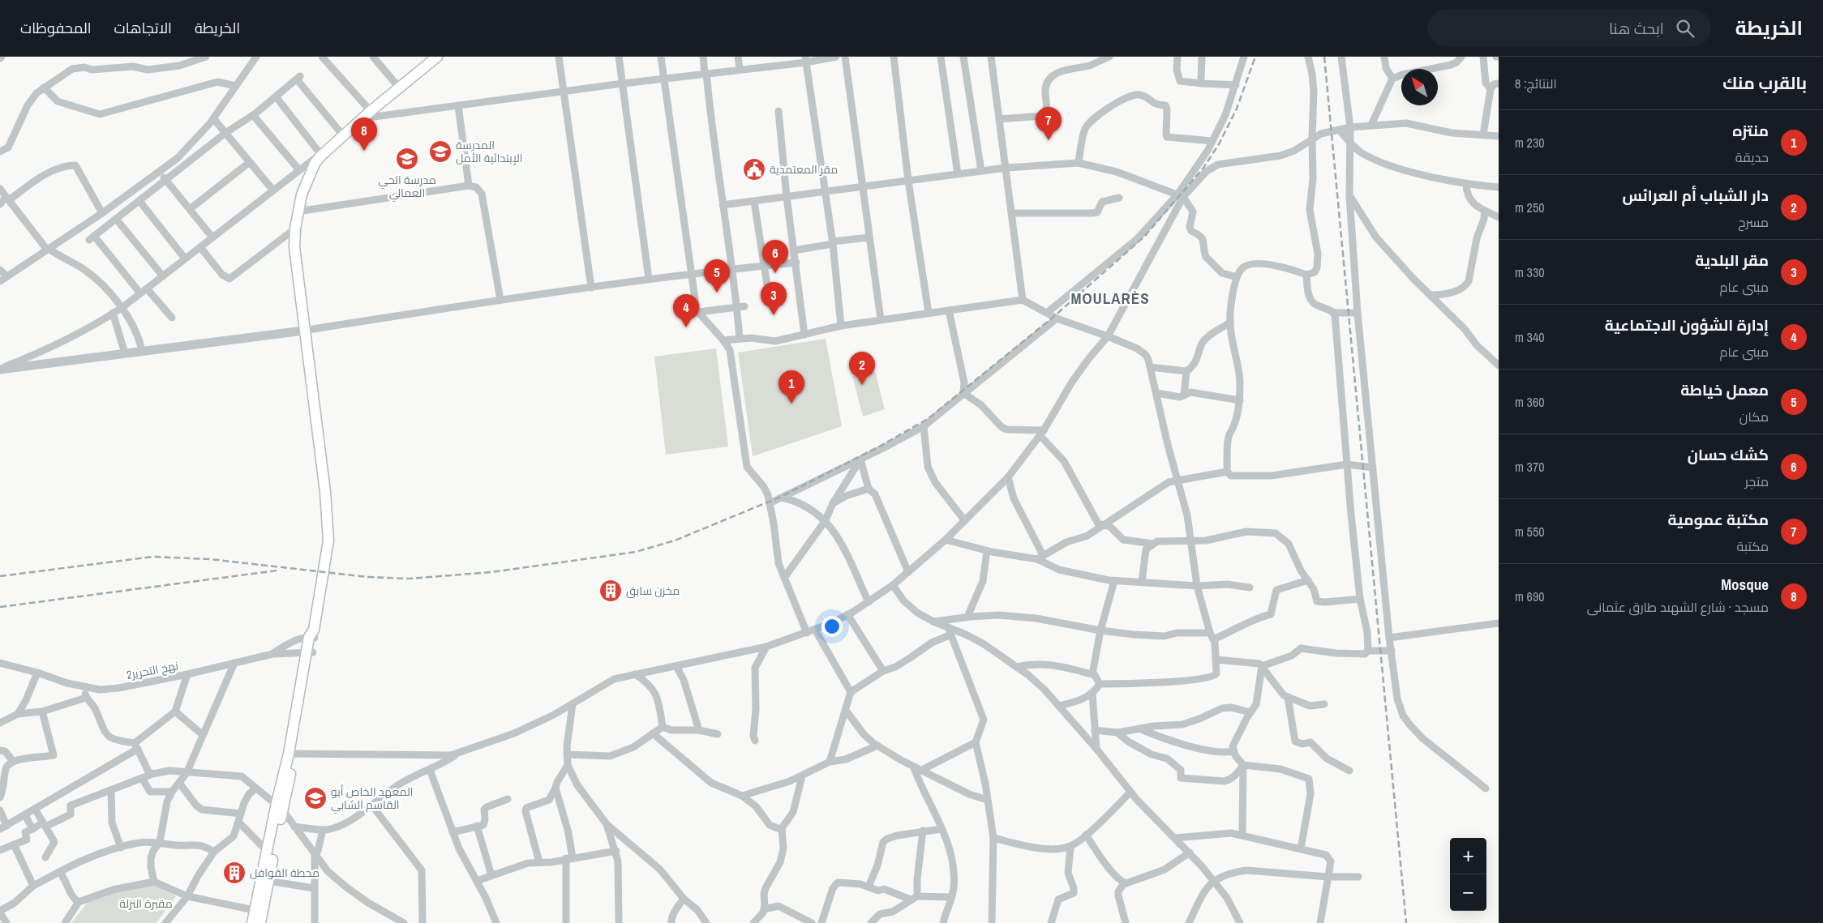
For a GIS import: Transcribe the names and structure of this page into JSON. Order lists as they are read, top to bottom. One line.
{"streets":{"street":["نهج التحرير2"]},"districts":["MOULARÈS"],"parks":["مقبرة النزلة"],"places":{"school or university":["المدرسة الإبتدائية الأمل","مدرسة الحي العمالي","المعهد الخاص أبو القاسم الشابي"],"public building":["مقر المعتمدية"],"building":["مخزن سابق","محطة القوافل"]},"north":"top left","page":{"header":"الخريطة","search":"ابحث هنا","nav":["الخريطة","الاتجاهات","المحفوظات"],"heading":["بالقرب منك","النتائج: 8"],"pins":["7","8","6","5","3","4","2","1"],"list":[{"mark":"1","name":"منتزه","note":"حديقة","value":"230 m"},{"mark":"2","name":"دار الشباب أم العرائس","note":"مسرح","value":"250 m"},{"mark":"3","name":"مقر البلدية","note":"مبنى عام","value":"330 m"},{"mark":"4","name":"إدارة الشؤون الاجتماعية","note":"مبنى عام","value":"340 m"},{"mark":"5","name":"معمل خياطة","note":"مكان","value":"360 m"},{"mark":"6","name":"كشك حسان","note":"متجر","value":"370 m"},{"mark":"7","name":"مكتبة عمومية","note":"مكتبة","value":"550 m"},{"mark":"8","name":"Mosque","note":"مسجد · شارع الشهىد طارق عثمانى","value":"690 m"}],"map_buttons":["+","−"]}}
